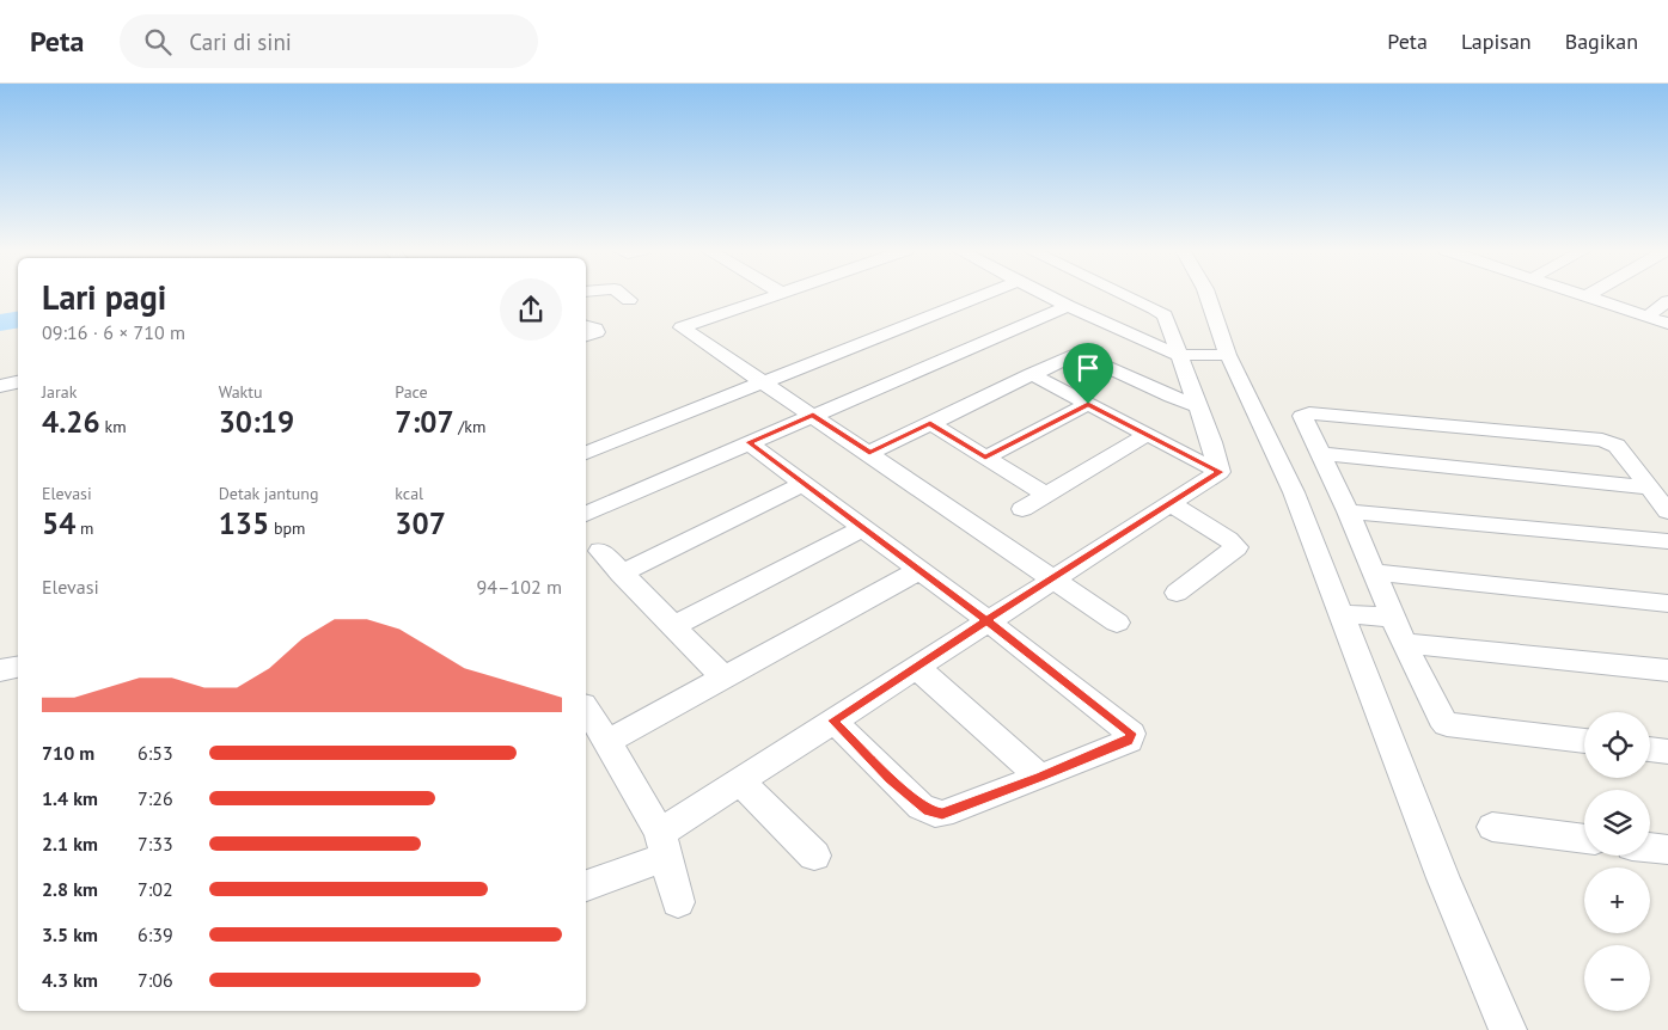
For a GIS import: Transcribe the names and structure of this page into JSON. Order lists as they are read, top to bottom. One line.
{"page":{"header":"Peta","search":"Cari di sini","nav":["Peta","Lapisan","Bagikan"],"heading":["Lari pagi","09:16 · 6 × 710 m"],"stats":[["Jarak","4.26 km"],["Waktu","30:19"],["Pace","7:07 /km"],["Elevasi","54 m"],["Detak jantung","135 bpm"],["kcal","307"]],"chart":["Elevasi","94–102 m"],"map_buttons":["+","−"],"list":[{"name":"710 m","note":"6:53"},{"name":"1.4 km","note":"7:26"},{"name":"2.1 km","note":"7:33"},{"name":"2.8 km","note":"7:02"},{"name":"3.5 km","note":"6:39"},{"name":"4.3 km","note":"7:06"}]}}
